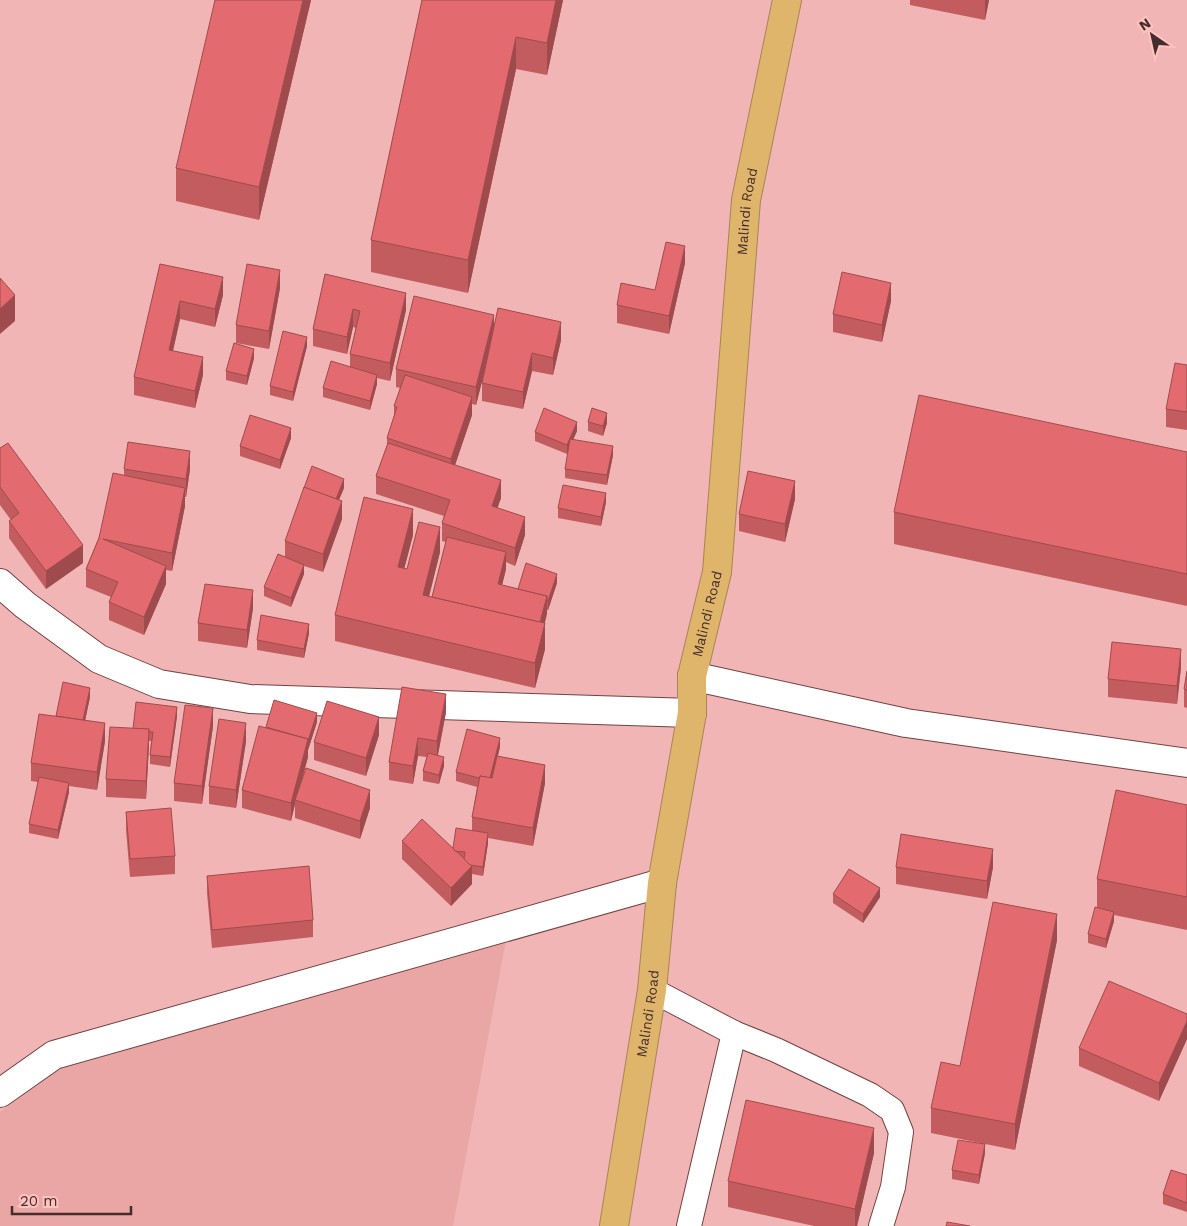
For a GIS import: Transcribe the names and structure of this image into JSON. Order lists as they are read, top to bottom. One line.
{"streets":{"highway":["Malindi Road"]},"scale_bar":"20 m","north":"top left"}
